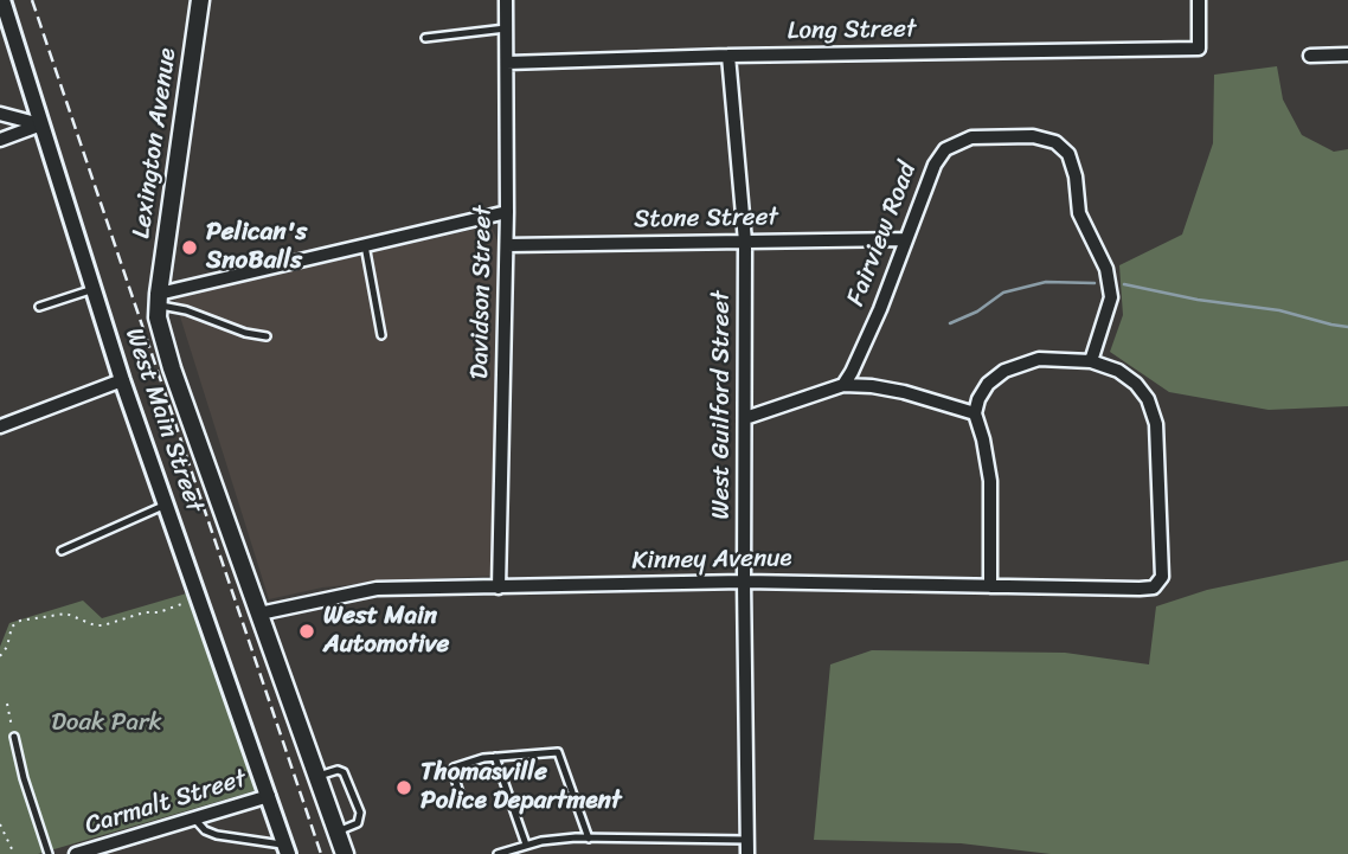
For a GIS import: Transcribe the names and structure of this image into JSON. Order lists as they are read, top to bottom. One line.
{"streets":{"main road":["Lexington Avenue","West Main Street"],"street":["Long Street","Stone Street","Fairview Road","Davidson Street","West Guilford Street","Kinney Avenue","Carmalt Street"]},"crossings":[["Long Street","Davidson Street"],["Long Street","West Guilford Street"],["Lexington Avenue","West Main Street"],["Stone Street","Fairview Road"],["Stone Street","Davidson Street"],["Stone Street","West Guilford Street"],["Fairview Road","Kinney Avenue"],["Davidson Street","Kinney Avenue"],["West Guilford Street","Kinney Avenue"],["West Main Street","Kinney Avenue"],["West Main Street","Carmalt Street"]],"parks":["Doak Park"],"places":["Pelican's SnoBalls","West Main Automotive","Thomasville Police Department"]}
